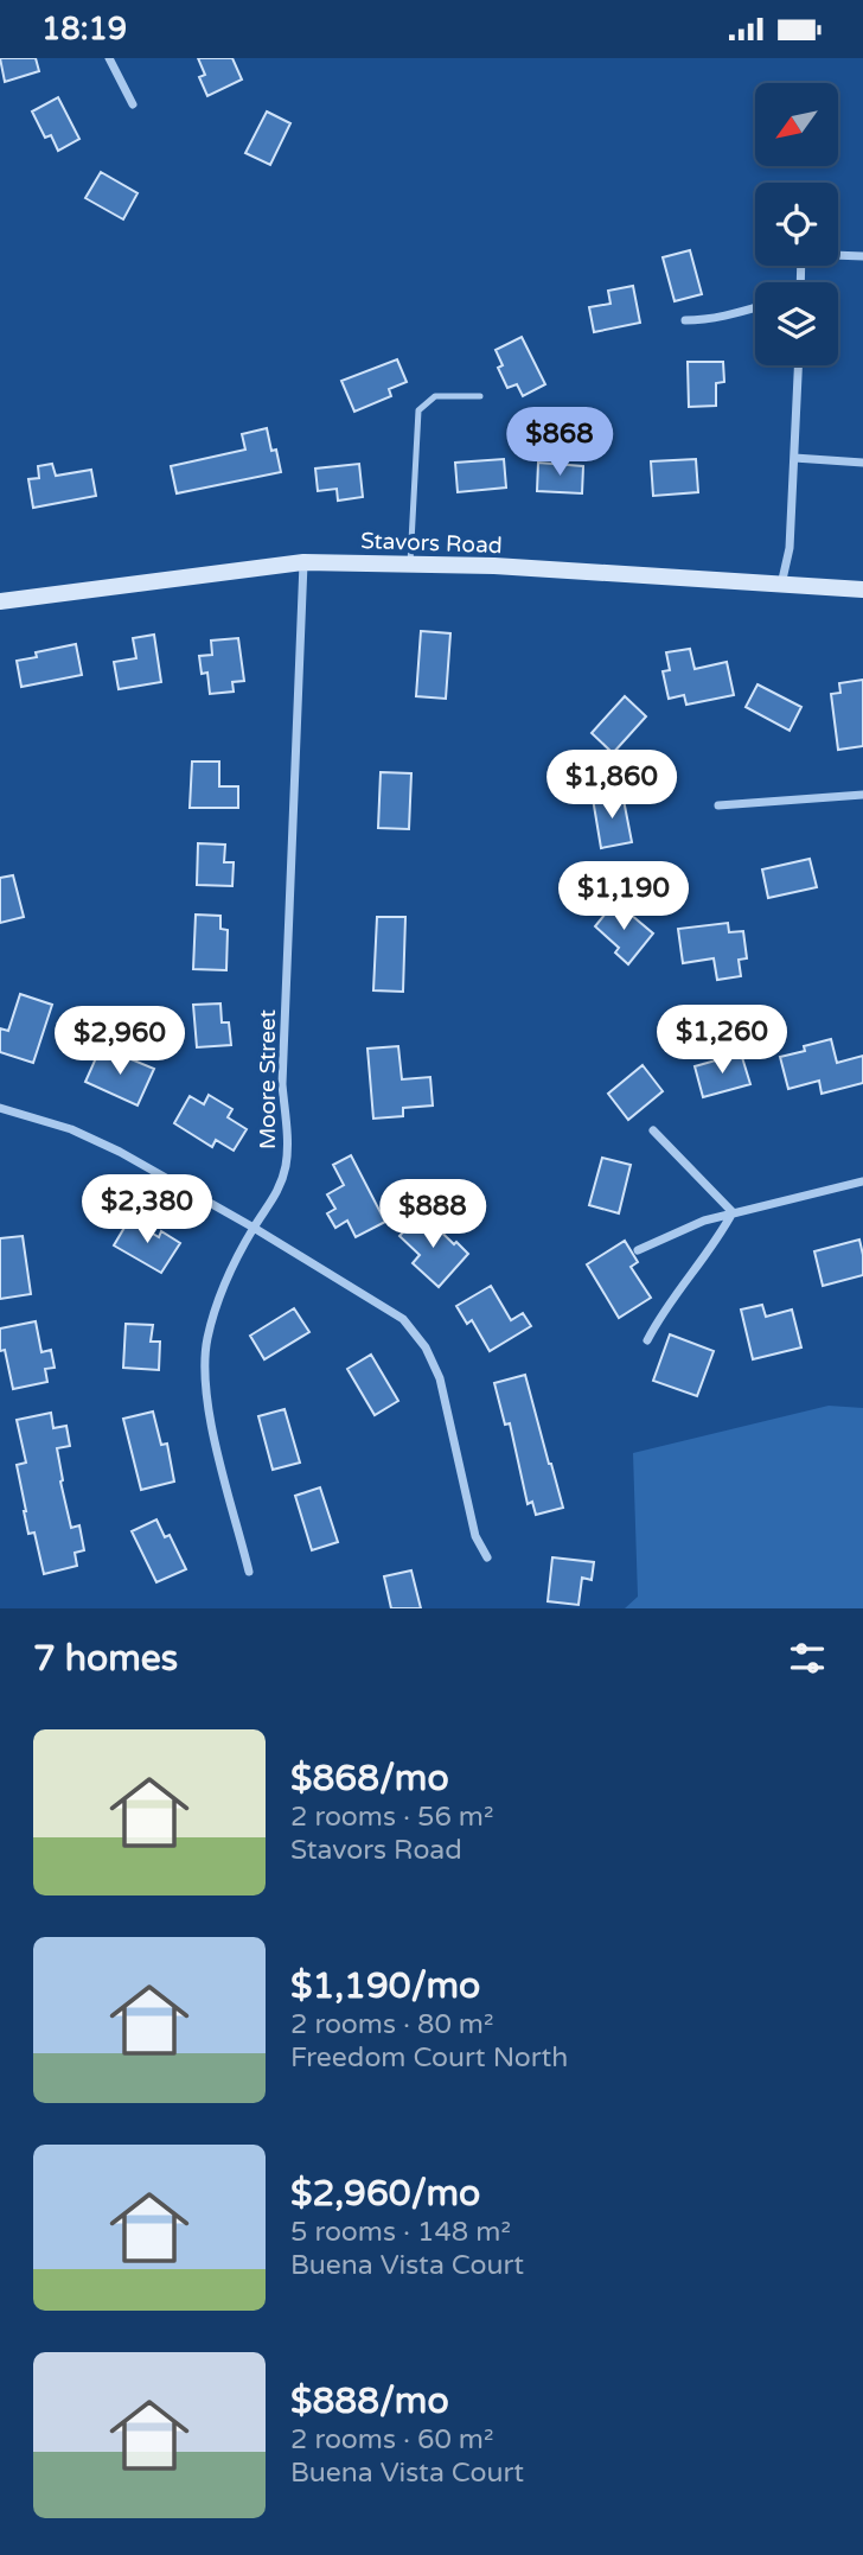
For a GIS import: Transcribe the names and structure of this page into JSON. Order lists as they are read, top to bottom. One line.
{"streets":{"street":["Stavors Road","Moore Street"]},"crossings":[["Stavors Road","Moore Street"]],"north":"bottom left","page":{"status":"18:19","price":["$868","$1,860","$1,190","$1,260","$2,960","$2,380","$888"],"heading":"7 homes","list":[{"name":"$868/mo","note":"2 rooms · 56 m² · Stavors Road"},{"name":"$1,190/mo","note":"2 rooms · 80 m² · Freedom Court North"},{"name":"$2,960/mo","note":"5 rooms · 148 m² · Buena Vista Court"},{"name":"$888/mo","note":"2 rooms · 60 m² · Buena Vista Court"}]}}
